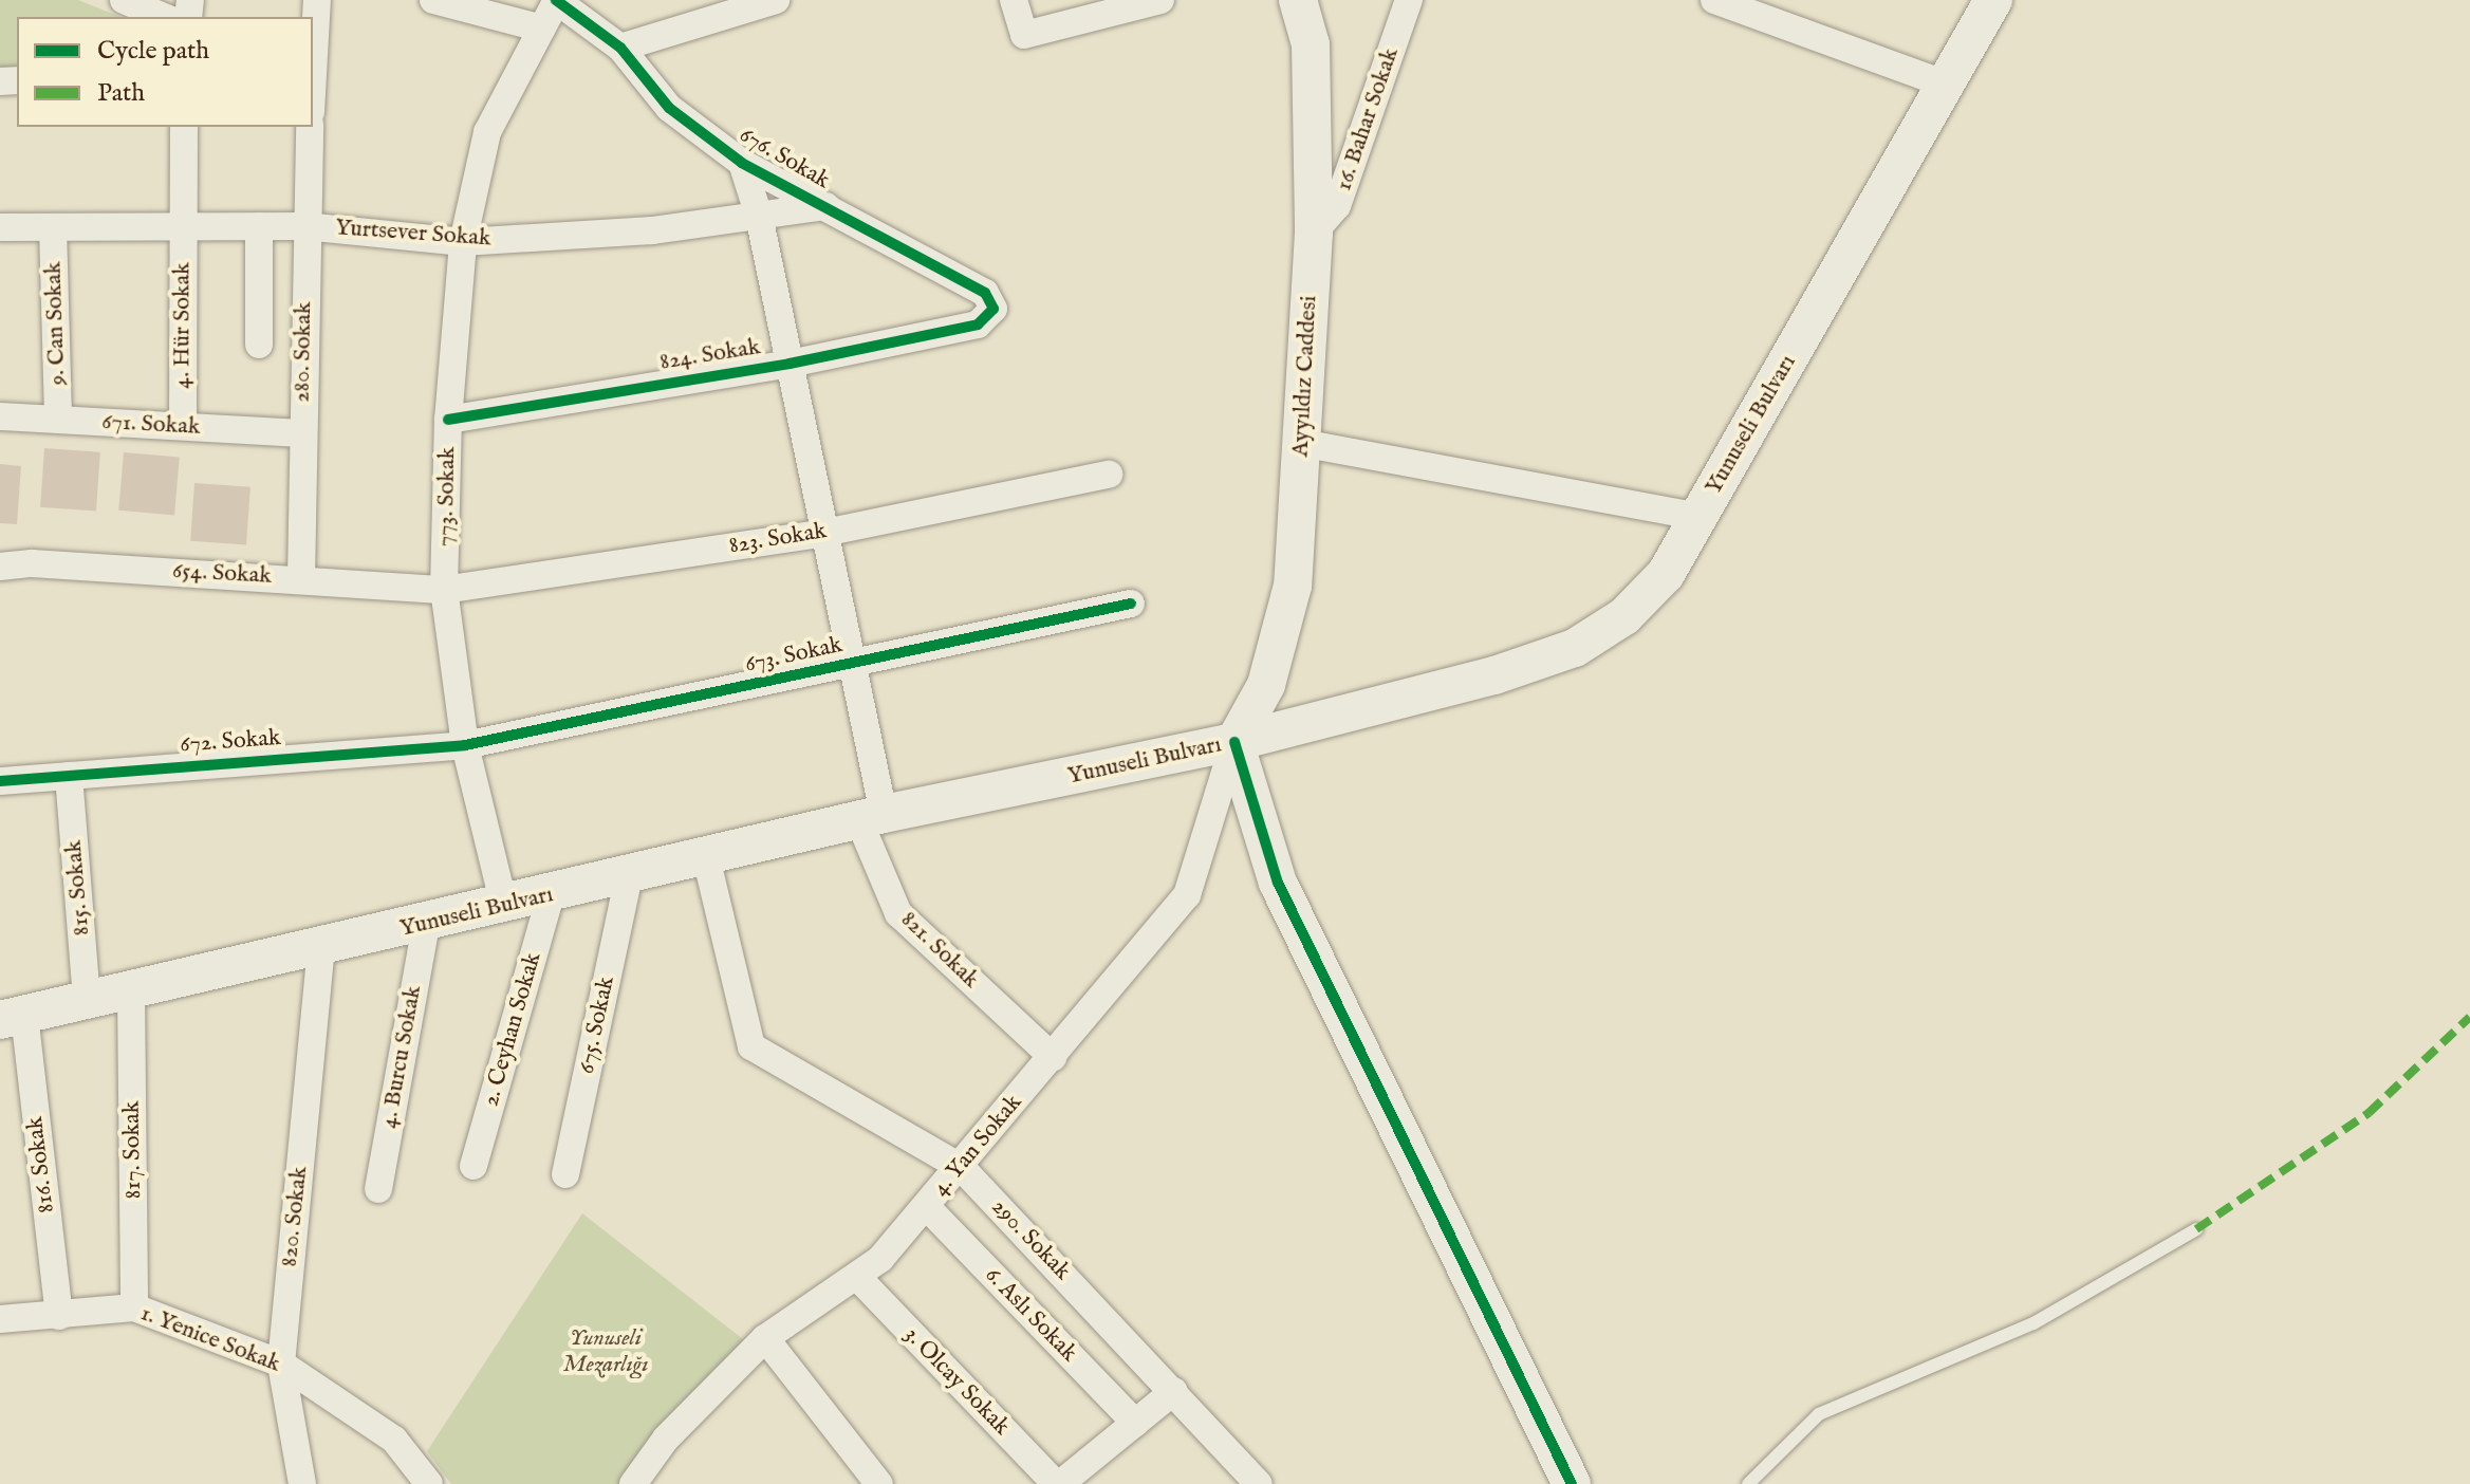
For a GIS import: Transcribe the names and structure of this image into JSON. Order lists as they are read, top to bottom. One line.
{"streets":{"main road":["Ayyıldız Caddesi","Yunuseli Bulvarı"],"street":["16. Bahar Sokak","676. Sokak","Yurtsever Sokak","9. Can Sokak","4. Hür Sokak","280. Sokak","824. Sokak","671. Sokak","773. Sokak","823. Sokak","654. Sokak","673. Sokak","672. Sokak","815. Sokak","821. Sokak","675. Sokak","2. Ceyhan Sokak","4. Burcu Sokak","4. Yan Sokak","817. Sokak","816. Sokak","820. Sokak","290. Sokak","6. Aslı Sokak","1. Yenice Sokak","3. Olcay Sokak"]},"crossings":[["16. Bahar Sokak","Ayyıldız Caddesi"],["676. Sokak","Yurtsever Sokak"],["676. Sokak","824. Sokak"],["676. Sokak","773. Sokak"],["676. Sokak","821. Sokak"],["Yurtsever Sokak","9. Can Sokak"],["Yurtsever Sokak","4. Hür Sokak"],["Yurtsever Sokak","280. Sokak"],["Yurtsever Sokak","773. Sokak"],["Yurtsever Sokak","821. Sokak"],["9. Can Sokak","671. Sokak"],["4. Hür Sokak","671. Sokak"],["280. Sokak","671. Sokak"],["280. Sokak","654. Sokak"],["824. Sokak","773. Sokak"],["824. Sokak","821. Sokak"],["Ayyıldız Caddesi","Yunuseli Bulvarı"],["Ayyıldız Caddesi","4. Yan Sokak"],["Yunuseli Bulvarı","773. Sokak"],["Yunuseli Bulvarı","815. Sokak"],["Yunuseli Bulvarı","821. Sokak"],["Yunuseli Bulvarı","675. Sokak"],["Yunuseli Bulvarı","2. Ceyhan Sokak"],["Yunuseli Bulvarı","4. Burcu Sokak"],["Yunuseli Bulvarı","4. Yan Sokak"],["Yunuseli Bulvarı","817. Sokak"],["Yunuseli Bulvarı","816. Sokak"],["Yunuseli Bulvarı","820. Sokak"],["Yunuseli Bulvarı","290. Sokak"],["773. Sokak","823. Sokak"],["773. Sokak","654. Sokak"],["773. Sokak","673. Sokak"],["773. Sokak","672. Sokak"],["823. Sokak","654. Sokak"],["823. Sokak","821. Sokak"],["673. Sokak","672. Sokak"],["673. Sokak","821. Sokak"],["672. Sokak","815. Sokak"],["821. Sokak","4. Yan Sokak"],["4. Yan Sokak","290. Sokak"],["4. Yan Sokak","6. Aslı Sokak"],["4. Yan Sokak","3. Olcay Sokak"],["817. Sokak","1. Yenice Sokak"],["816. Sokak","1. Yenice Sokak"],["820. Sokak","1. Yenice Sokak"]],"parks":["Yunuseli Mezarlığı"],"legend":["Cycle path","Path"]}
